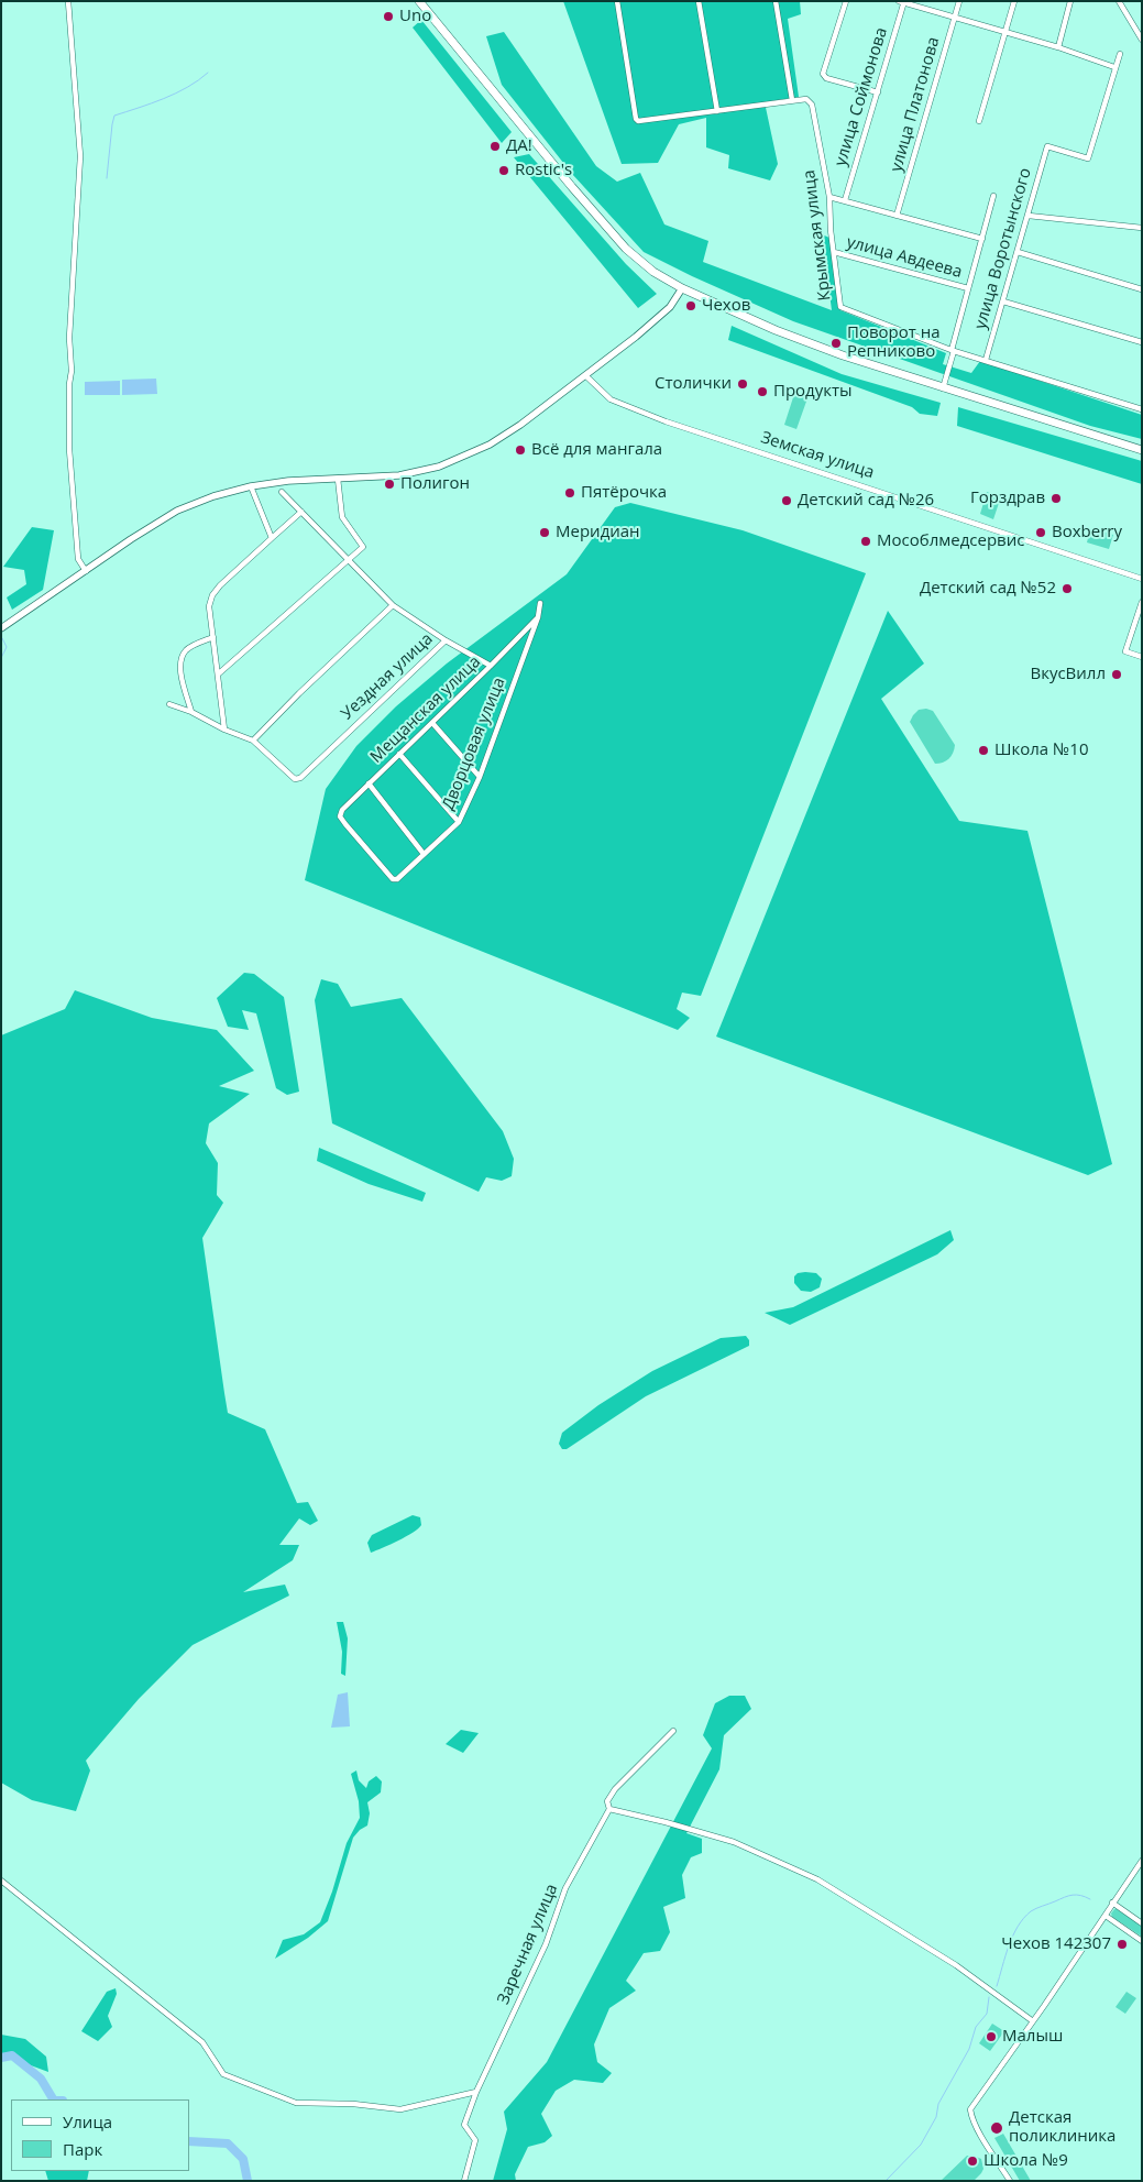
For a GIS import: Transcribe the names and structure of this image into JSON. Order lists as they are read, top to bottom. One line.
{"streets":{"street":["улица Соймонова","улица Платонова","Крымская улица","улица Воротынского","улица Авдеева","Земская улица","Уездная улица","Мещанская улица","Дворцовая улица","Заречная улица"]},"crossings":[["Крымская улица","улица Воротынского"],["Крымская улица","улица Авдеева"],["улица Воротынского","улица Авдеева"],["Мещанская улица","Дворцовая улица"]],"places":["Uno","ДА!","Rostic's","Чехов","Поворот на Репниково","Столички","Продукты","Всё для мангала","Полигон","Пятёрочка","Горздрав","Детский сад №26","Меридиан","Boxberry","Мособлмедсервис","Детский сад №52","ВкусВилл","Школа №10","Чехов 142307","Малыш","Детская поликлиника","Школа №9"],"legend":["Улица","Парк"]}
